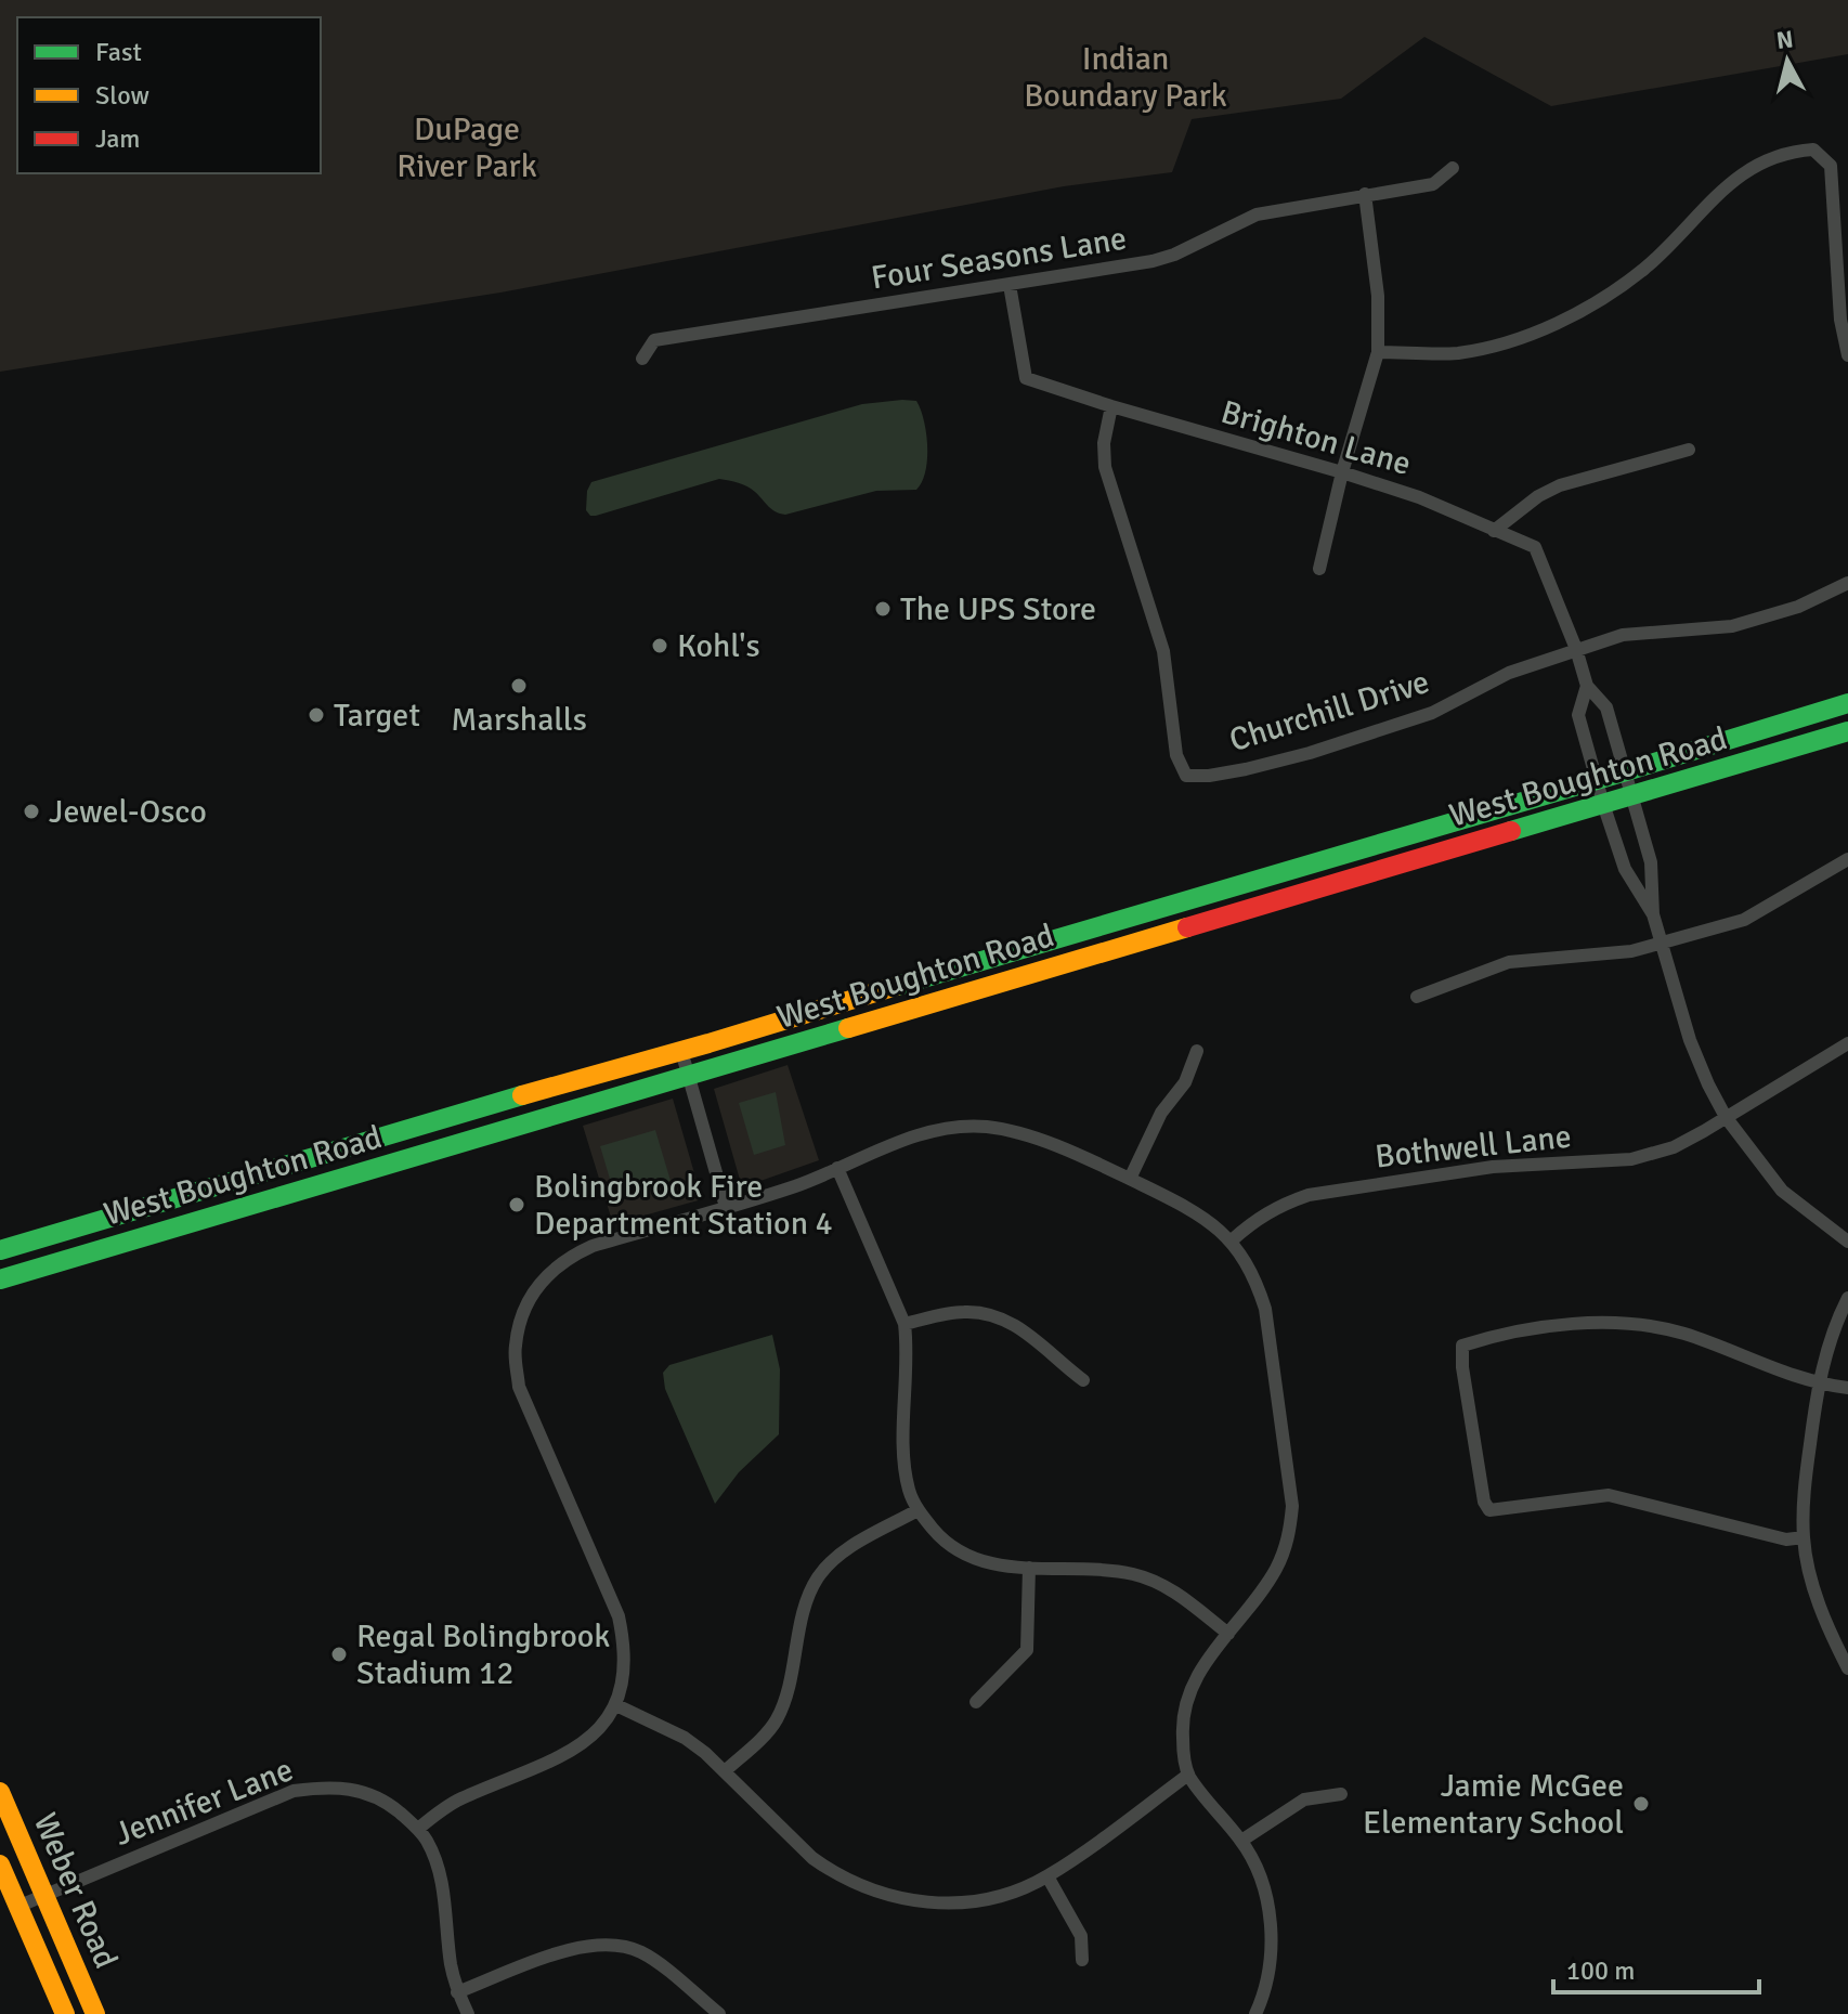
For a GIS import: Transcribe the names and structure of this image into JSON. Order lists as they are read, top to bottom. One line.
{"streets":{"main road":["West Boughton Road","Weber Road"],"street":["Four Seasons Lane","Brighton Lane","Churchill Drive","Bothwell Lane","Jennifer Lane"]},"crossings":[["Four Seasons Lane","Brighton Lane"],["Brighton Lane","Churchill Drive"],["Brighton Lane","West Boughton Road"],["Brighton Lane","Bothwell Lane"],["Jennifer Lane","Weber Road"]],"parks":["Indian Boundary Park","DuPage River Park"],"places":["The UPS Store","Kohl's","Marshalls","Target","Jewel-Osco","Bolingbrook Fire Department Station 4","Regal Bolingbrook Stadium 12","Jamie McGee Elementary School"],"legend":["Fast","Slow","Jam"],"scale_bar":"100 m","north":"top"}
